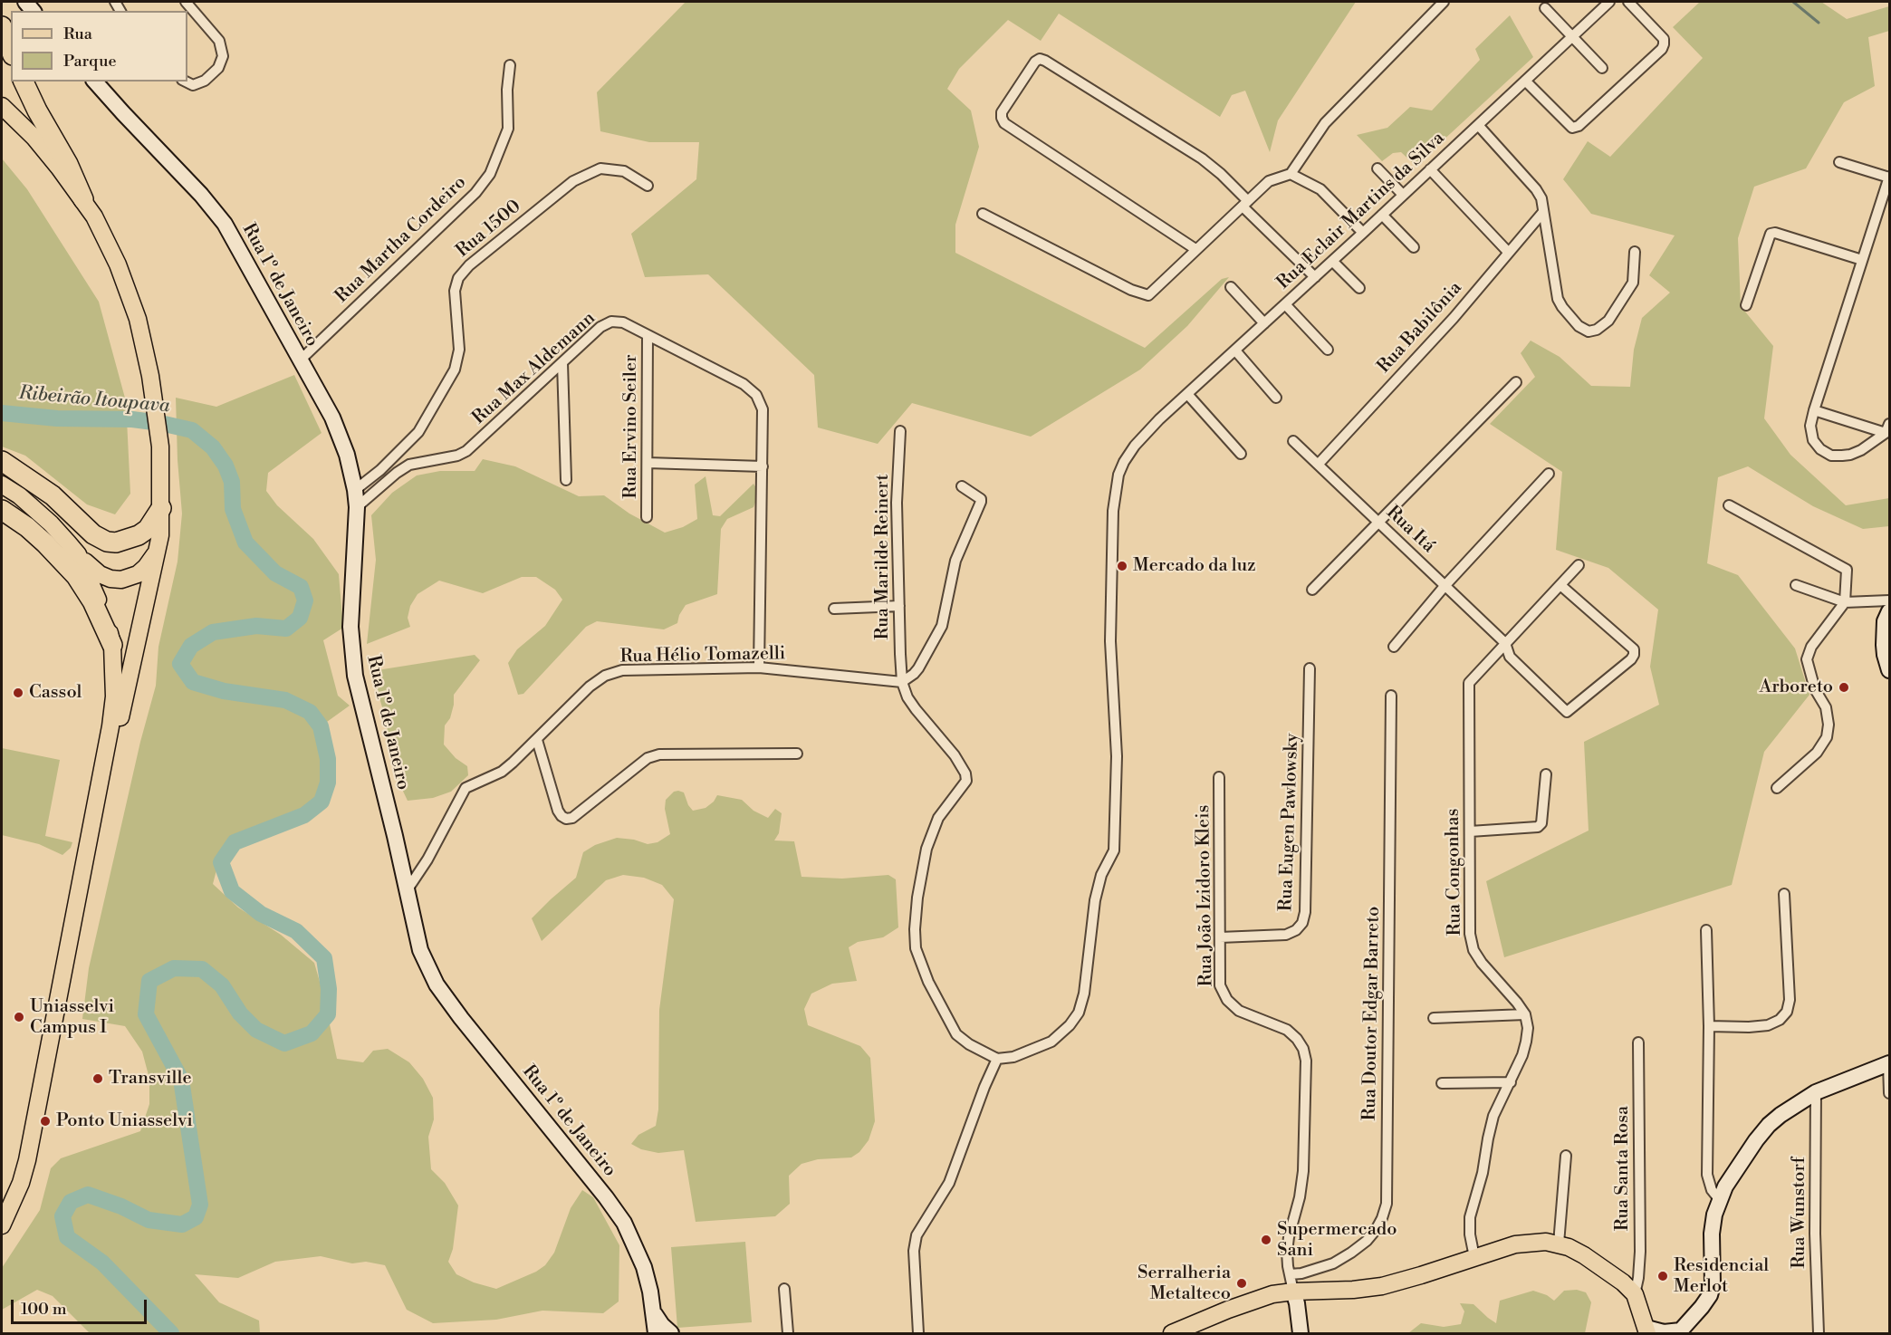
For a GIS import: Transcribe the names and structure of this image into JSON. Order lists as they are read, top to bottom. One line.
{"streets":{"street":["Rua Eclair Martins da Silva","Rua 1500","Rua Martha Cordeiro","Rua 1º de Janeiro","Rua Babilônia","Rua Max Aldemann","Rua Ervino Seiler","Rua Itá","Rua Marilde Reinert","Rua Hélio Tomazelli","Rua Eugen Pawlowsky","Rua Congonhas","Rua João Izidoro Kleis","Rua Doutor Edgar Barreto","Rua Santa Rosa","Rua Wunstorf"]},"crossings":[["Rua 1500","Rua 1º de Janeiro"],["Rua Martha Cordeiro","Rua 1º de Janeiro"],["Rua 1º de Janeiro","Rua Max Aldemann"],["Rua 1º de Janeiro","Rua Hélio Tomazelli"],["Rua Babilônia","Rua Itá"],["Rua Max Aldemann","Rua Ervino Seiler"],["Rua Max Aldemann","Rua Hélio Tomazelli"],["Rua Itá","Rua Congonhas"],["Rua Marilde Reinert","Rua Hélio Tomazelli"],["Rua Eugen Pawlowsky","Rua João Izidoro Kleis"],["Rua João Izidoro Kleis","Rua Doutor Edgar Barreto"]],"water":["Ribeirão Itoupava"],"places":["Mercado da luz","Arboreto","Cassol","Uniasselvi Campus I","Transville","Ponto Uniasselvi","Supermercado Sani","Residencial Merlot","Serralheria Metalteco"],"legend":["Rua","Parque"],"scale_bar":"100 m"}
